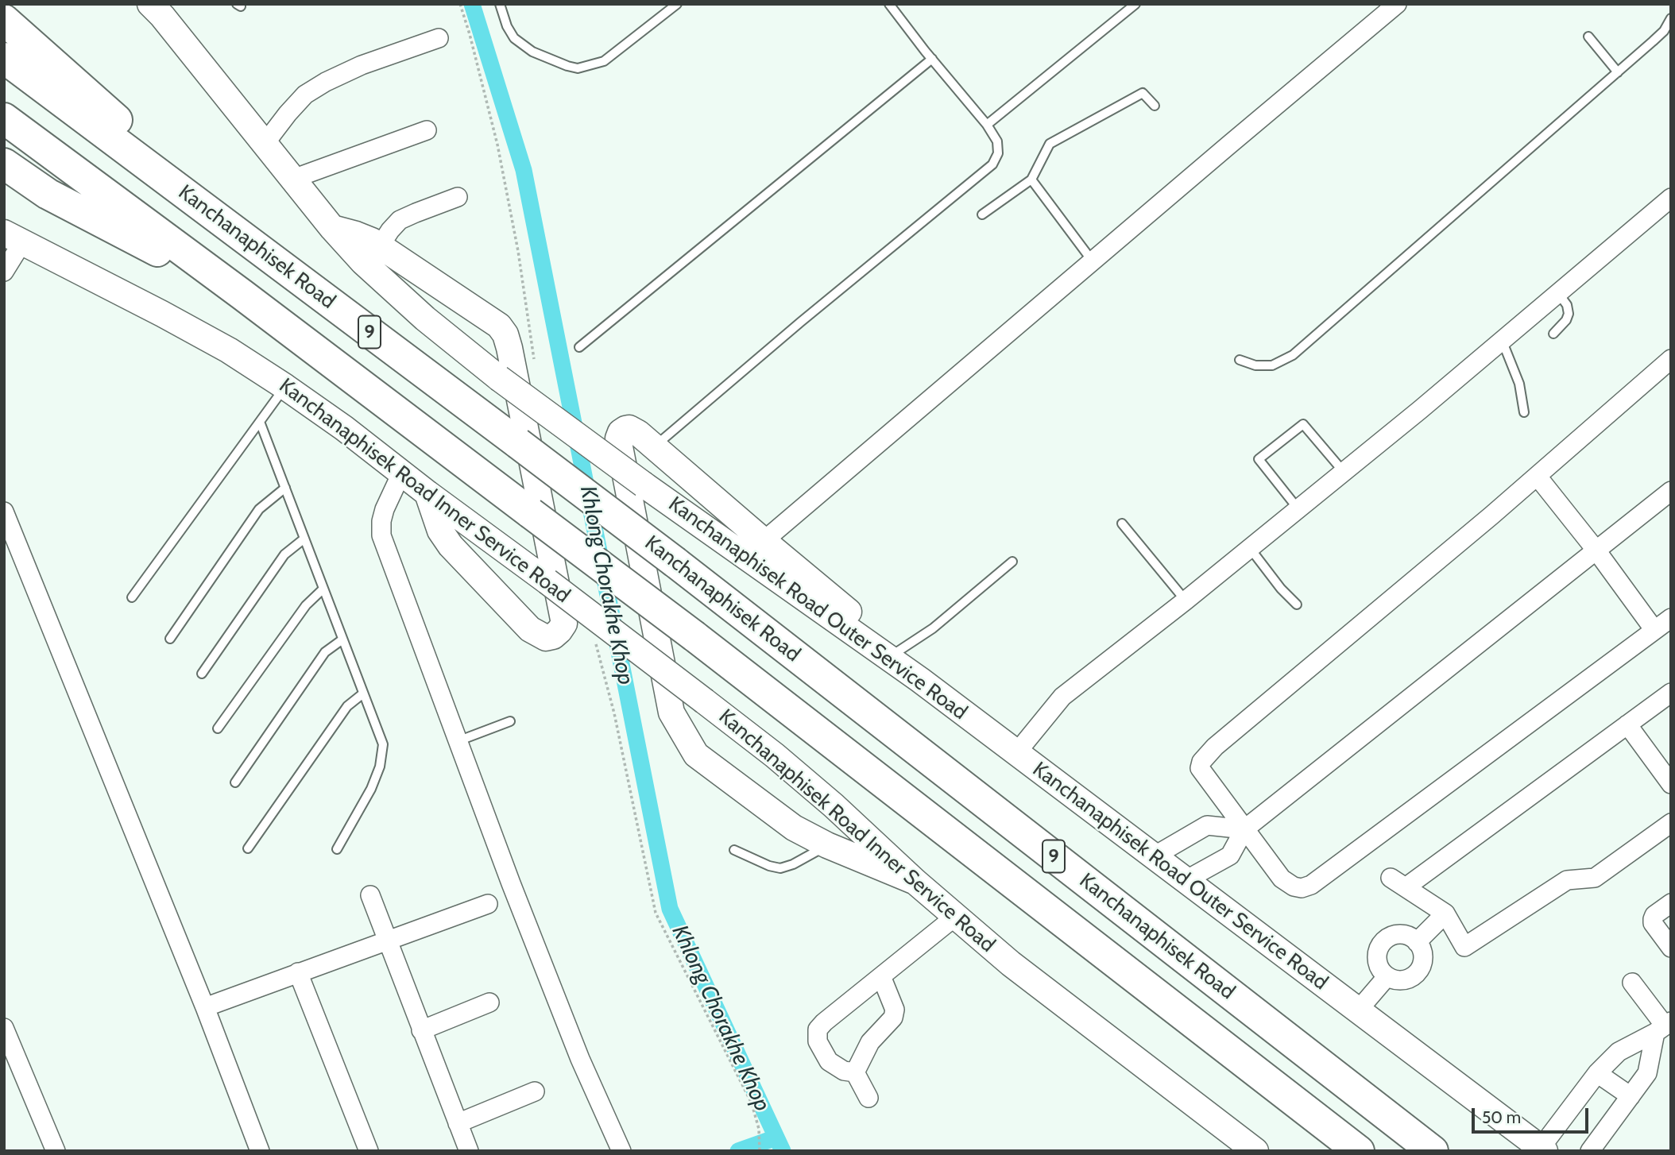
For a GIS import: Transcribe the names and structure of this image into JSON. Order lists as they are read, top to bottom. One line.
{"streets":{"highway":["Kanchanaphisek Road","9"],"main road":["Kanchanaphisek Road Inner Service Road","Kanchanaphisek Road Outer Service Road"]},"water":["Khlong Chorakhe Khop"],"scale_bar":"50 m"}
